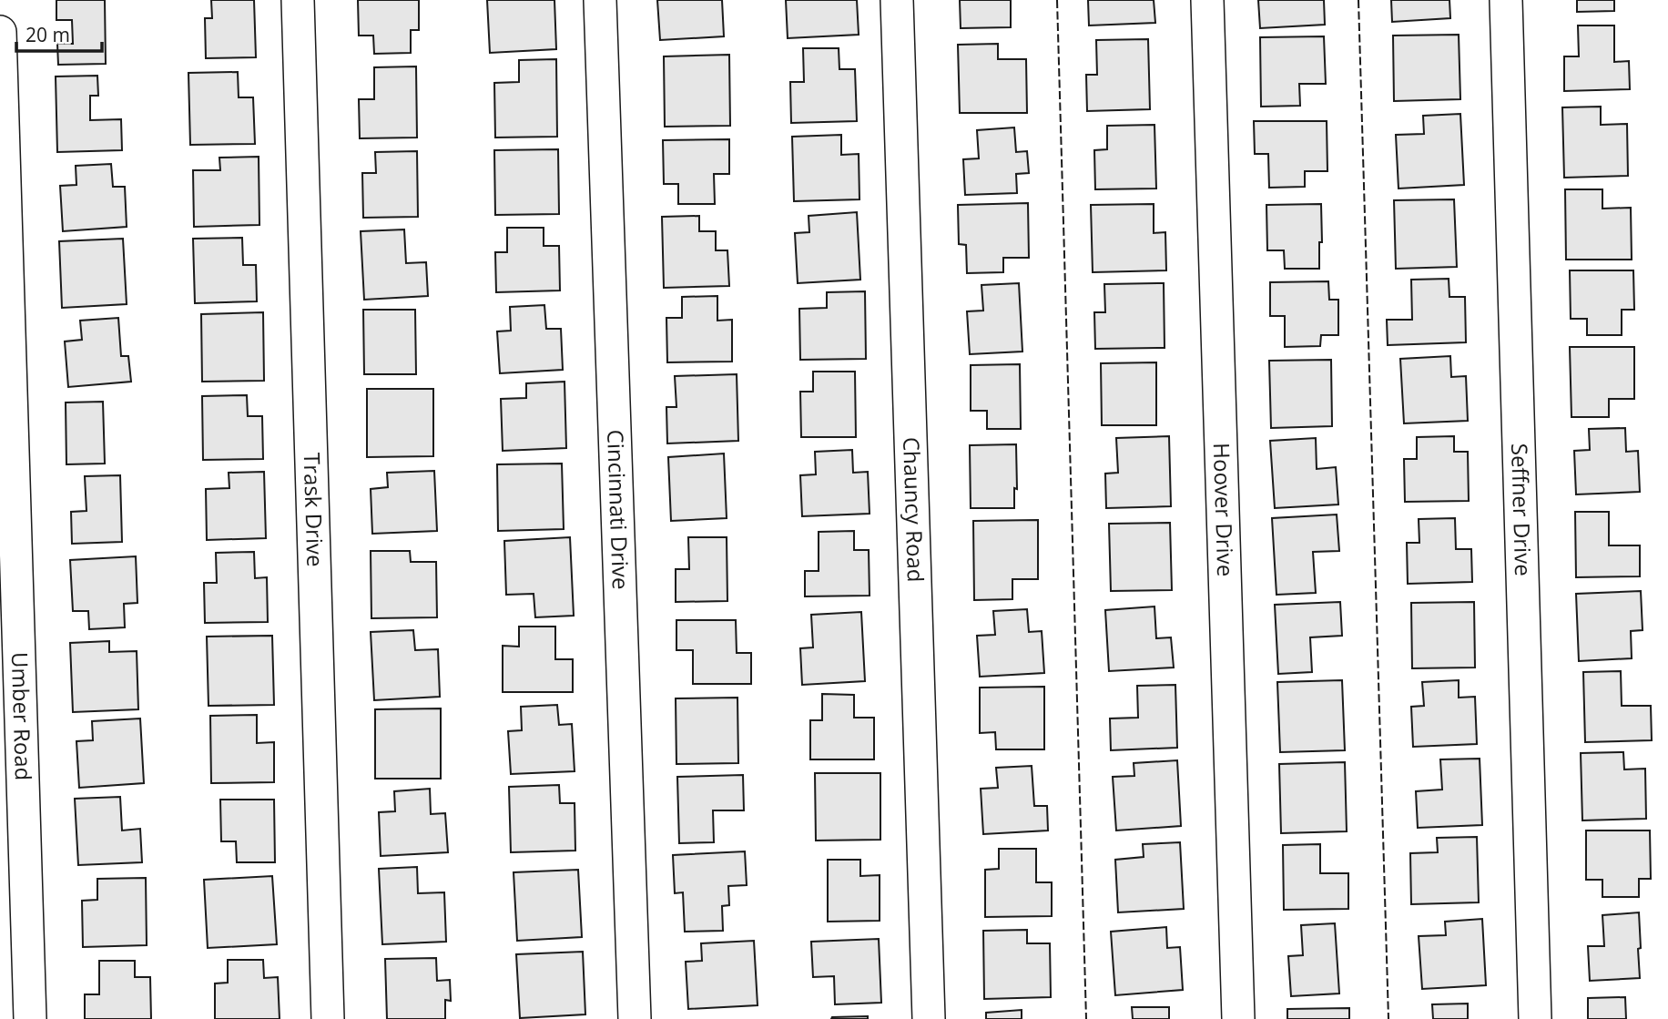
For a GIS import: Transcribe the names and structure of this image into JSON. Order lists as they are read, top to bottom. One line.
{"streets":{"street":["Chauncy Road","Hoover Drive","Trask Drive","Cincinnati Drive","Seffner Drive","Umber Road"]},"scale_bar":"20 m"}
